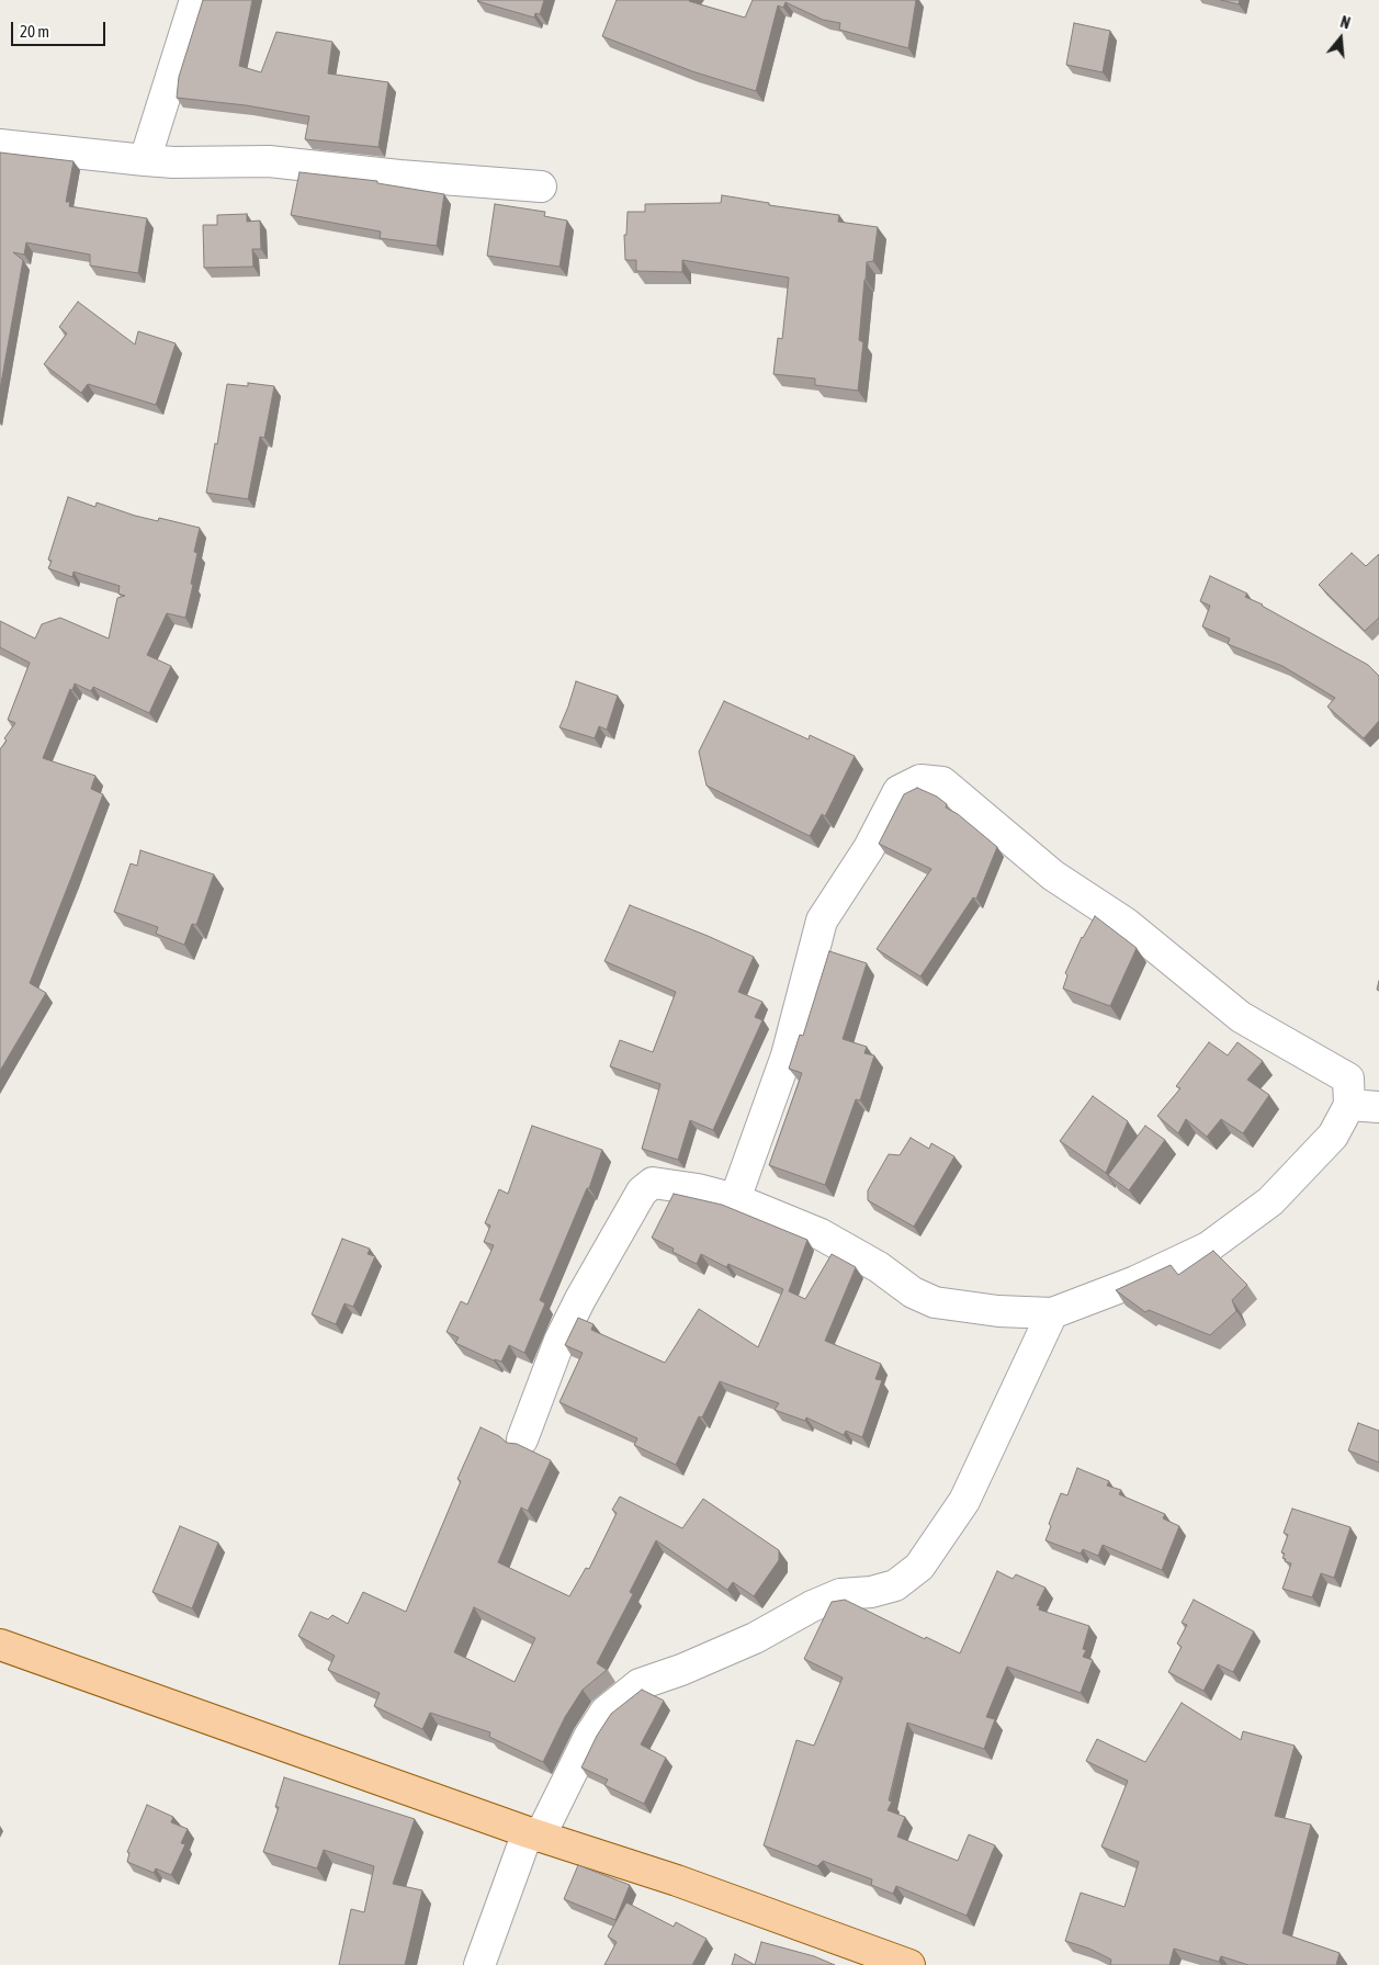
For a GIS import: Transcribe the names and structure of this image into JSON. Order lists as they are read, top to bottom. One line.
{"scale_bar":"20 m","north":"top"}
